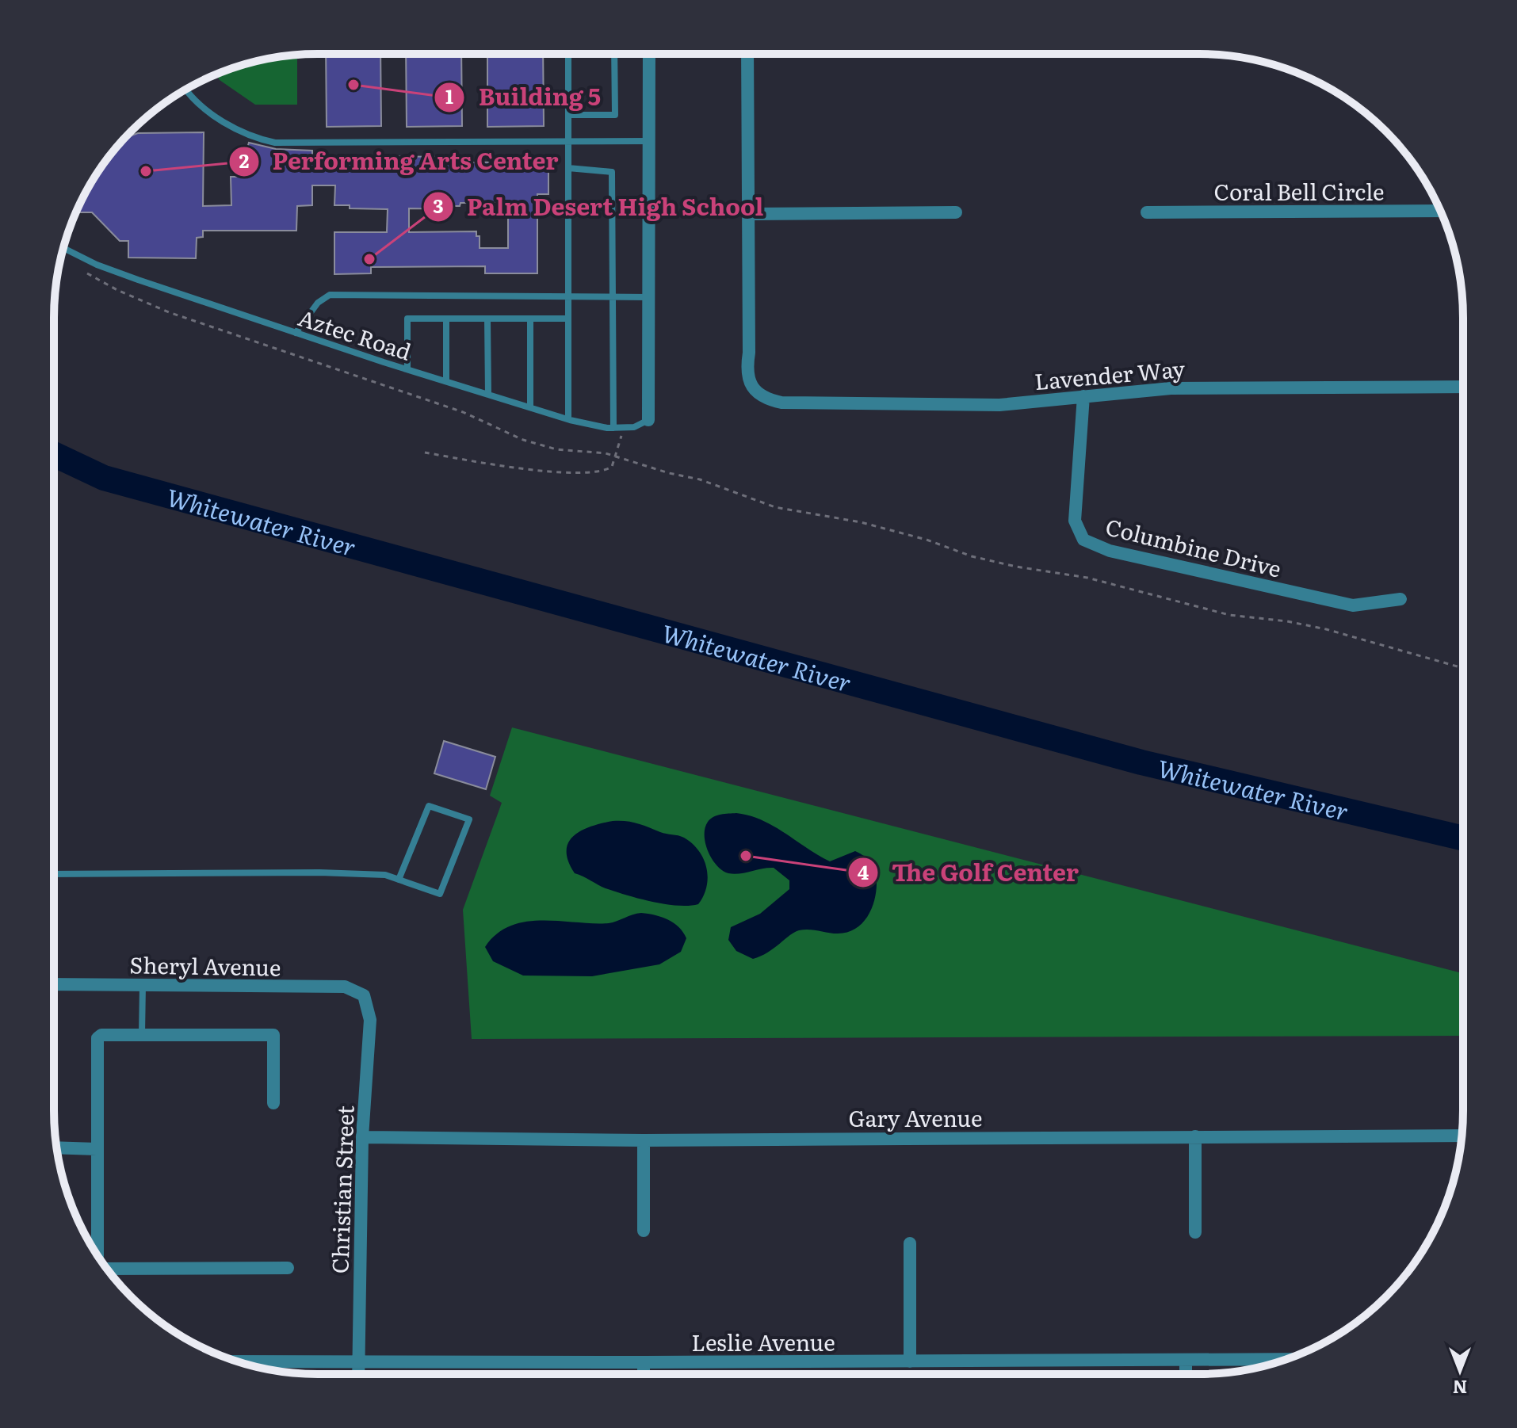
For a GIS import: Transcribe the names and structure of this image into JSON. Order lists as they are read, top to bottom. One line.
{"streets":{"street":["Coral Bell Circle","Lavender Way","Columbine Drive","Sheryl Avenue","Gary Avenue","Christian Street","Leslie Avenue"],"lane":["Aztec Road"]},"crossings":[["Lavender Way","Columbine Drive"],["Sheryl Avenue","Christian Street"],["Gary Avenue","Christian Street"],["Christian Street","Leslie Avenue"]],"water":["Whitewater River"],"places":["Building 5","Performing Arts Center","Palm Desert High School","The Golf Center"],"north":"bottom"}
